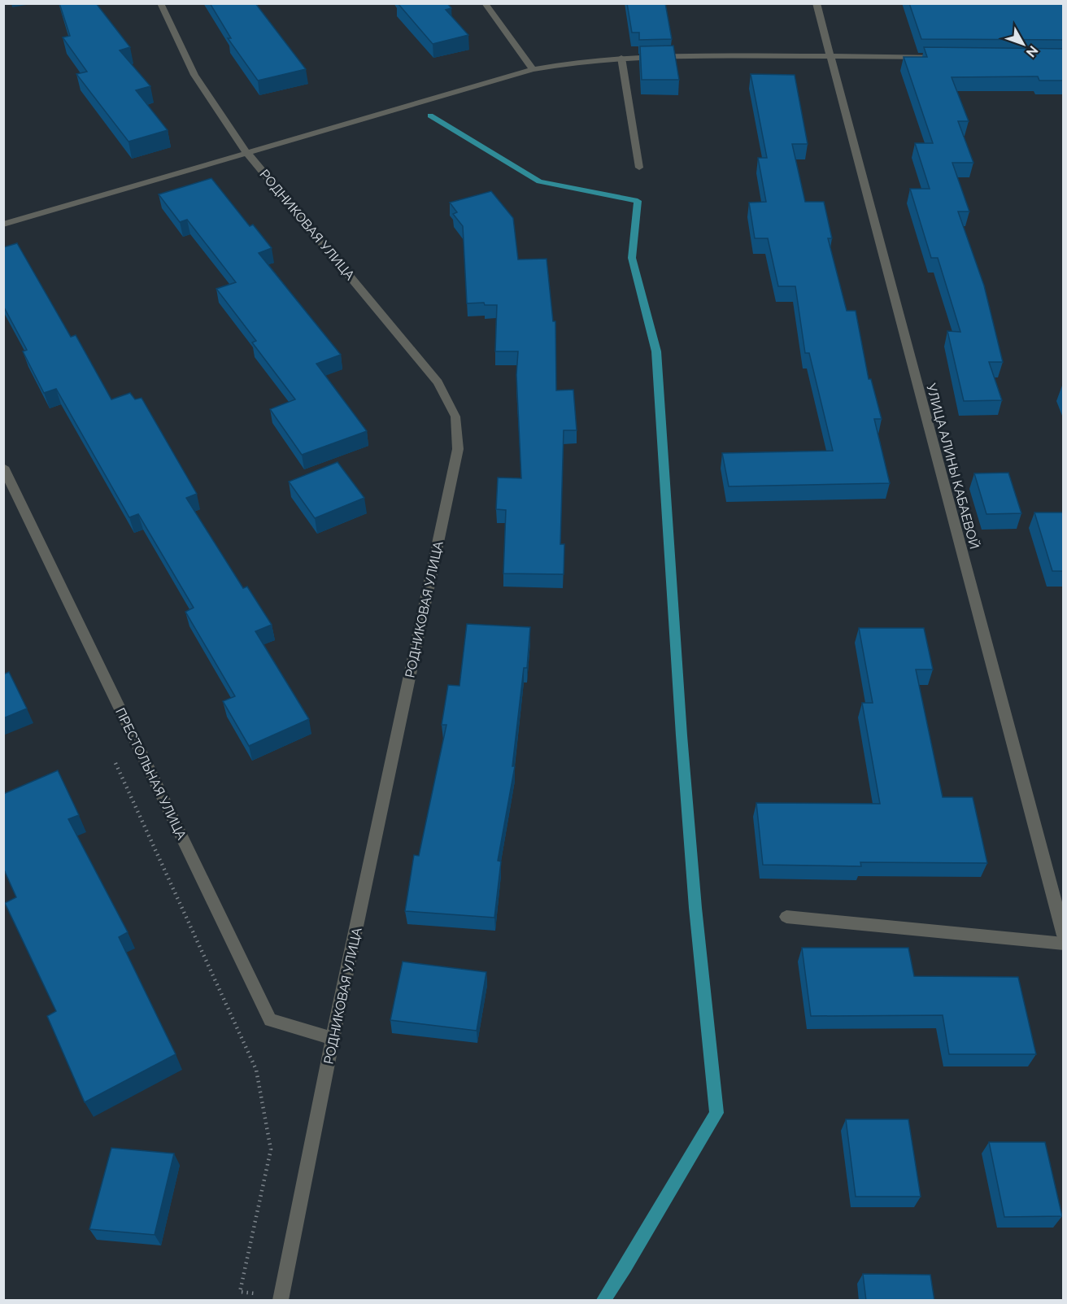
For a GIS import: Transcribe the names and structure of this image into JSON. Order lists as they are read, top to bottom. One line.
{"streets":{"street":["РОДНИКОВАЯ УЛИЦА","УЛИЦА АЛИНЫ КАБАЕВОЙ","ПРЕСТОЛЬНАЯ УЛИЦА"]},"crossings":[["РОДНИКОВАЯ УЛИЦА","ПРЕСТОЛЬНАЯ УЛИЦА"]],"north":"bottom right"}
